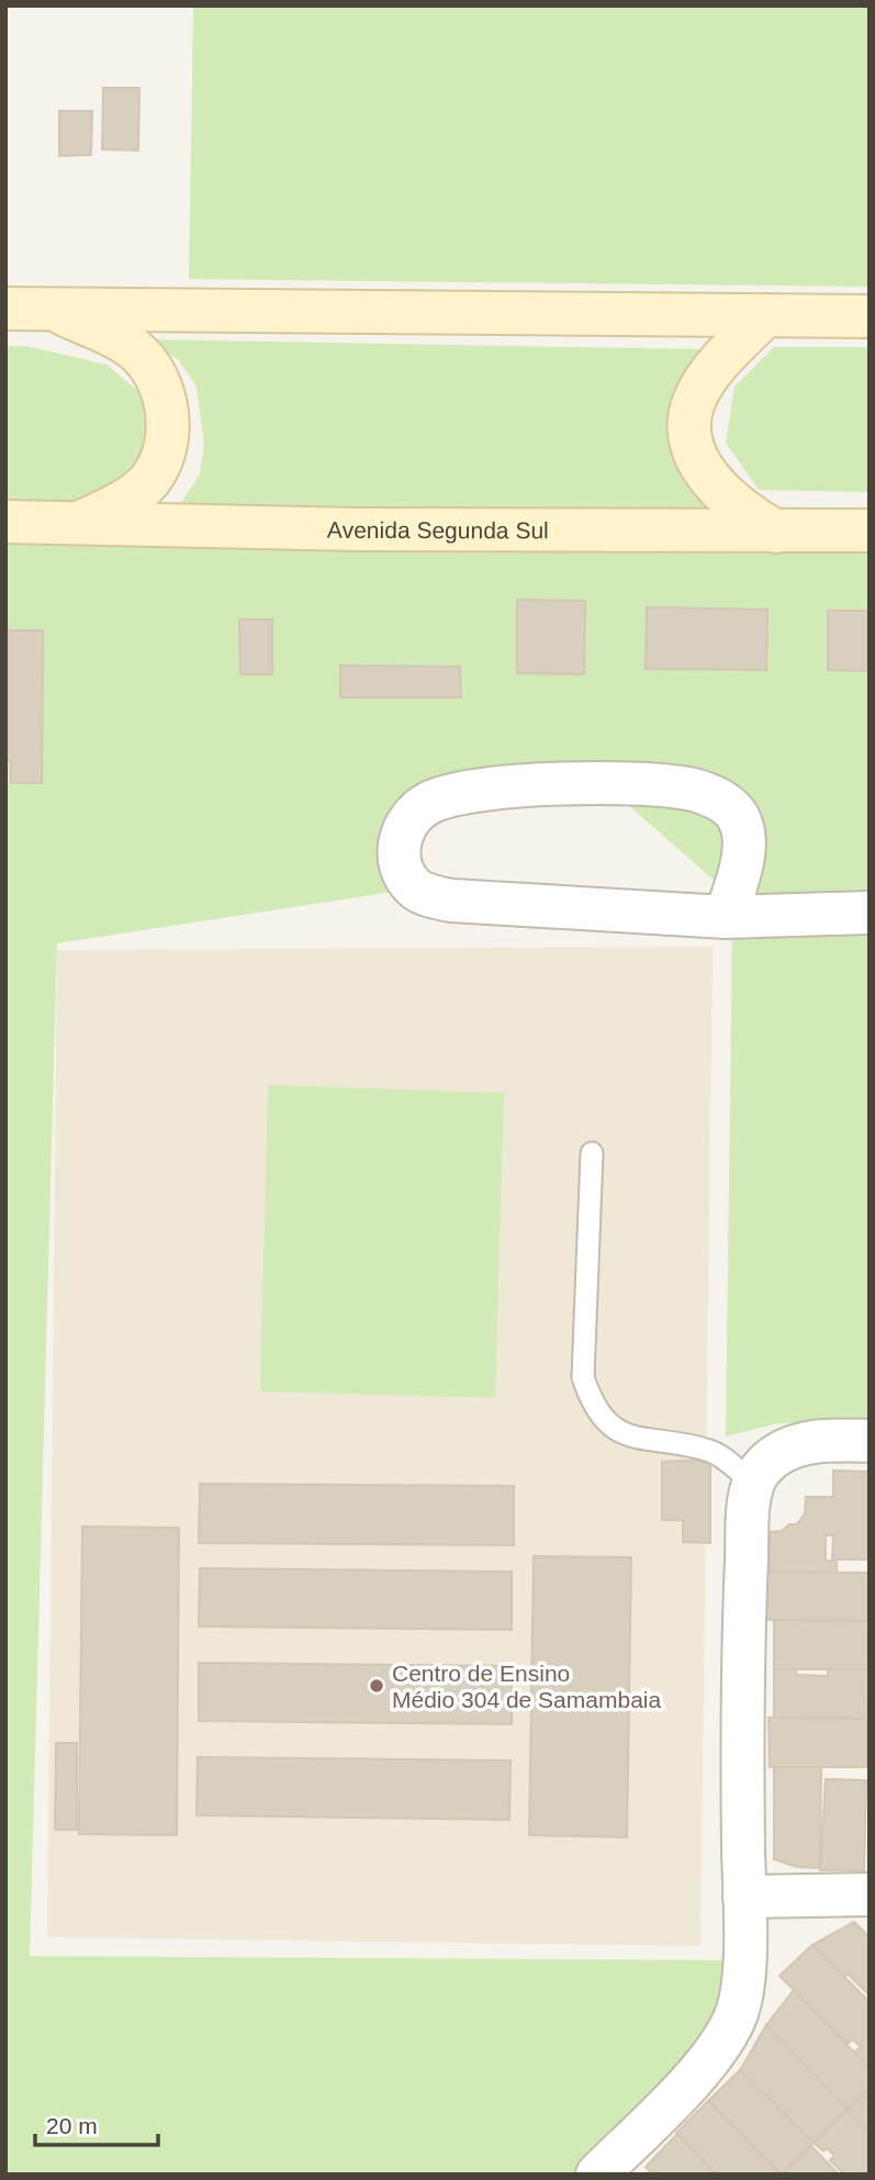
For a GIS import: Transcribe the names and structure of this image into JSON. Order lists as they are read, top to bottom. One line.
{"streets":{"main road":["Avenida Segunda Sul"]},"places":["Centro de Ensino Médio 304 de Samambaia"],"scale_bar":"20 m"}
